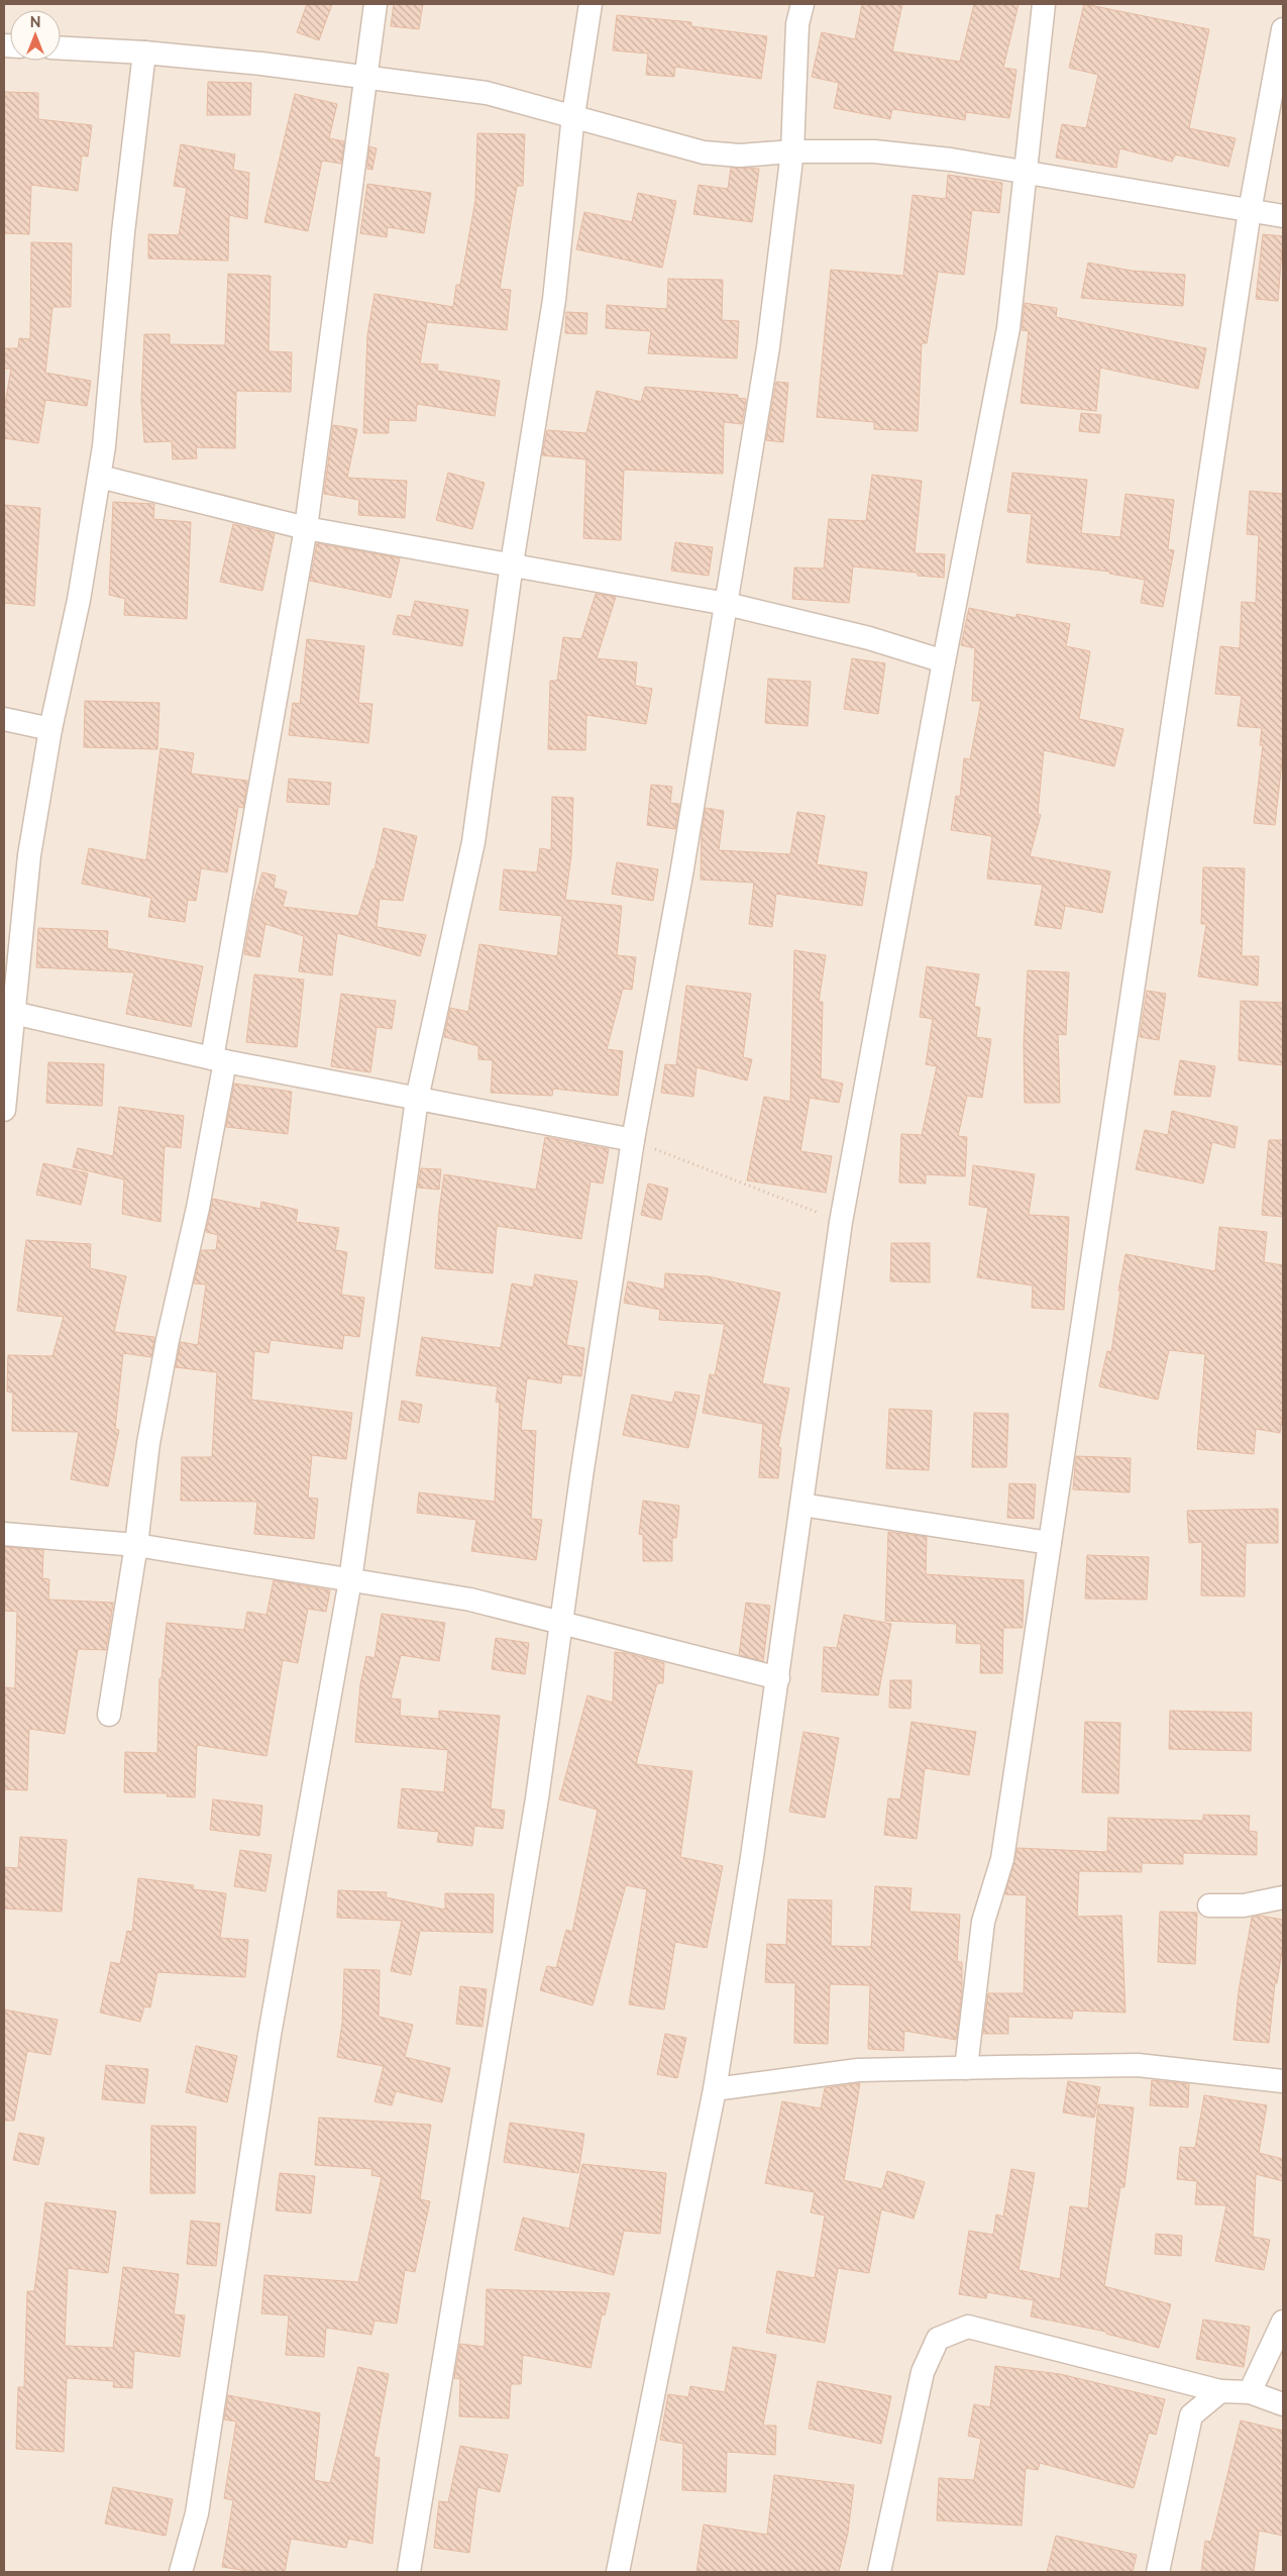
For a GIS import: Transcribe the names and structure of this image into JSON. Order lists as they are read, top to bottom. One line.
{"north":"top"}
